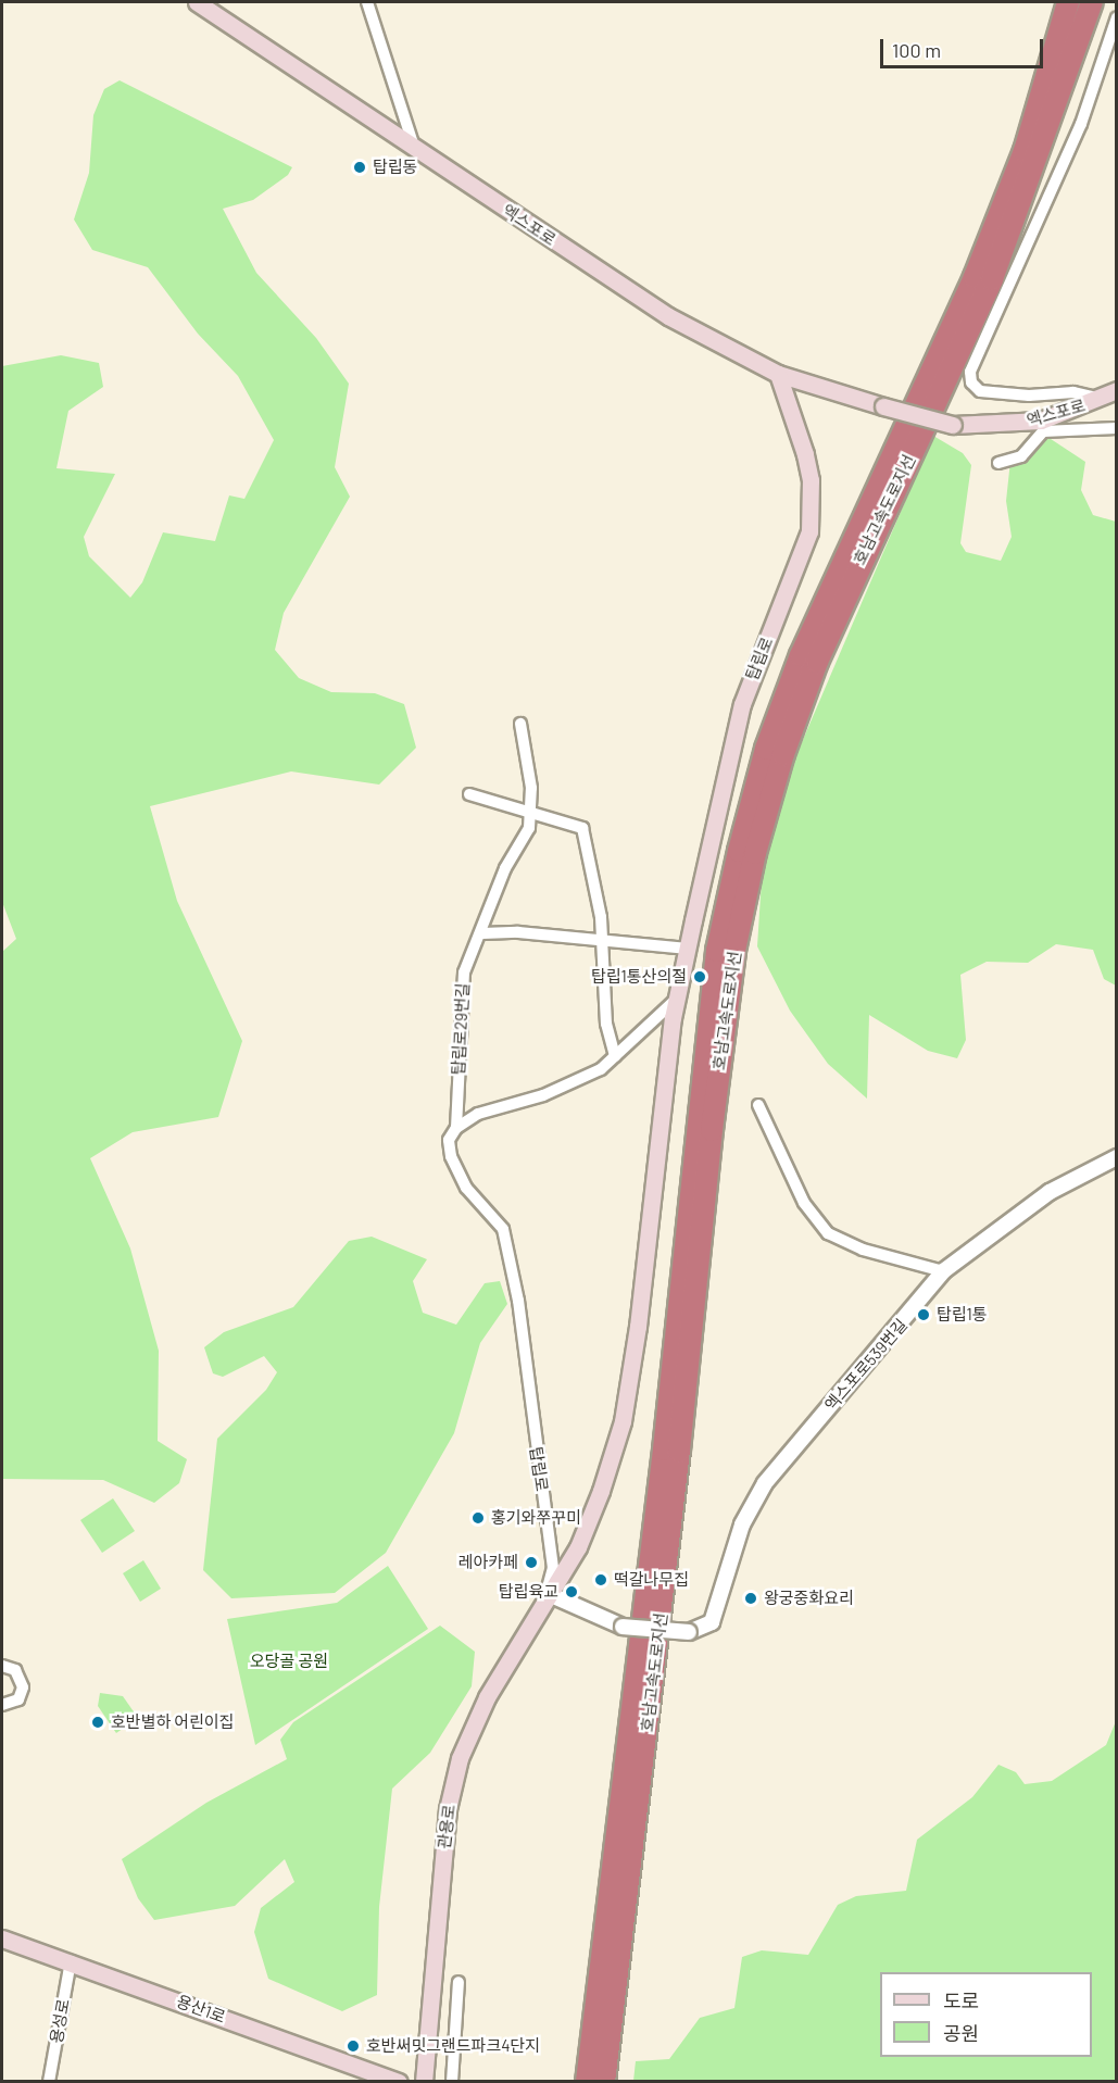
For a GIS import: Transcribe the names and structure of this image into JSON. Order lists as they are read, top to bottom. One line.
{"streets":{"highway":["호남고속도로지선"],"main road":["엑스포로","탑립로","관용로","용산1로"],"street":["탑립로29번길","엑스포로539번길","용성로"]},"crossings":[["엑스포로","탑립로"],["탑립로","탑립로29번길"],["탑립로","엑스포로539번길"],["탑립로","관용로"],["엑스포로539번길","관용로"],["용산1로","용성로"]],"parks":["오당골 공원"],"places":["탑립동","탑립1통산의절","탑립1통","홍기와쭈꾸미","레아카페","떡갈나무집","탑립육교","왕궁중화요리","호반별하 어린이집","호반써밋그랜드파크4단지"],"legend":["도로","공원"],"scale_bar":"100 m"}
